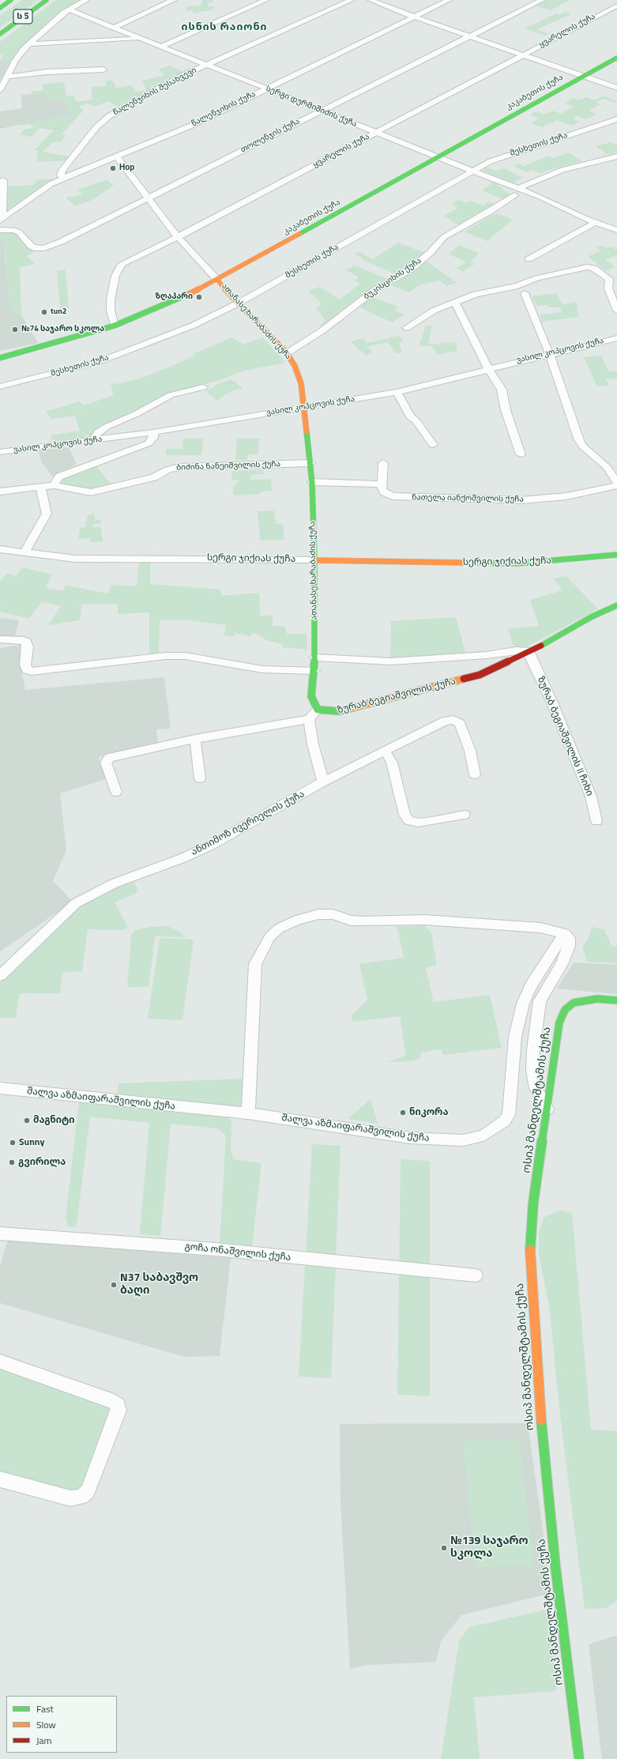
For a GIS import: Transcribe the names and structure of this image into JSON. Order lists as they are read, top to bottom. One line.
{"streets":{"main road":["ს 5","კაკაბეთის ქუჩა","ათანასე ხარაბაძის ქუჩა","სერგი ჯიქიას ქუჩა","ზურაბ ბეგიაშვილის ქუჩა","ოსიპ მანდელშტამის ქუჩა"],"street":["ყვარელის ქუჩა","წალენჯიხის შესახვევი","სერგი დურმიშიძის ქუჩა","წალენჯიხის ქუჩა","თოლენჯის ქუჩა","მესხეთის ქუჩა","ბუკისციხის ქუჩა","ვასილ კოპცოვის ქუჩა","ბიძინა ნანეიშვილის ქუჩა","ნათელა იანქოშვილის ქუჩა","ზურაბ ბეგიაშვილის II ჩიხი","ანთიმოზ ივერიელის ქუჩა","შალვა აზმაიფარაშვილის ქუჩა","გოჩა ონაშვილის ქუჩა"]},"crossings":[["ყვარელის ქუჩა","კაკაბეთის ქუჩა"],["ყვარელის ქუჩა","სერგი დურმიშიძის ქუჩა"],["ყვარელის ქუჩა","ათანასე ხარაბაძის ქუჩა"],["წალენჯიხის შესახვევი","სერგი დურმიშიძის ქუჩა"],["წალენჯიხის შესახვევი","წალენჯიხის ქუჩა"],["კაკაბეთის ქუჩა","სერგი დურმიშიძის ქუჩა"],["კაკაბეთის ქუჩა","ათანასე ხარაბაძის ქუჩა"],["სერგი დურმიშიძის ქუჩა","წალენჯიხის ქუჩა"],["სერგი დურმიშიძის ქუჩა","თოლენჯის ქუჩა"],["სერგი დურმიშიძის ქუჩა","მესხეთის ქუჩა"],["სერგი დურმიშიძის ქუჩა","ბუკისციხის ქუჩა"],["წალენჯიხის ქუჩა","ათანასე ხარაბაძის ქუჩა"],["თოლენჯის ქუჩა","ათანასე ხარაბაძის ქუჩა"],["მესხეთის ქუჩა","ათანასე ხარაბაძის ქუჩა"],["ბუკისციხის ქუჩა","ათანასე ხარაბაძის ქუჩა"],["ათანასე ხარაბაძის ქუჩა","ვასილ კოპცოვის ქუჩა"],["ათანასე ხარაბაძის ქუჩა","ბიძინა ნანეიშვილის ქუჩა"],["ათანასე ხარაბაძის ქუჩა","სერგი ჯიქიას ქუჩა"],["ათანასე ხარაბაძის ქუჩა","ზურაბ ბეგიაშვილის ქუჩა"],["ზურაბ ბეგიაშვილის ქუჩა","ზურაბ ბეგიაშვილის II ჩიხი"]],"districts":["ისნის რაიონი"],"places":["Нор","ზღაპარი","tun2","№74 საჯარო სკოლა","ნიკორა","მაგნიტი","Sunny","გვირილა","N37 საბავშვო ბაღი","№139 საჯარო სკოლა"],"legend":["Fast","Slow","Jam"]}
